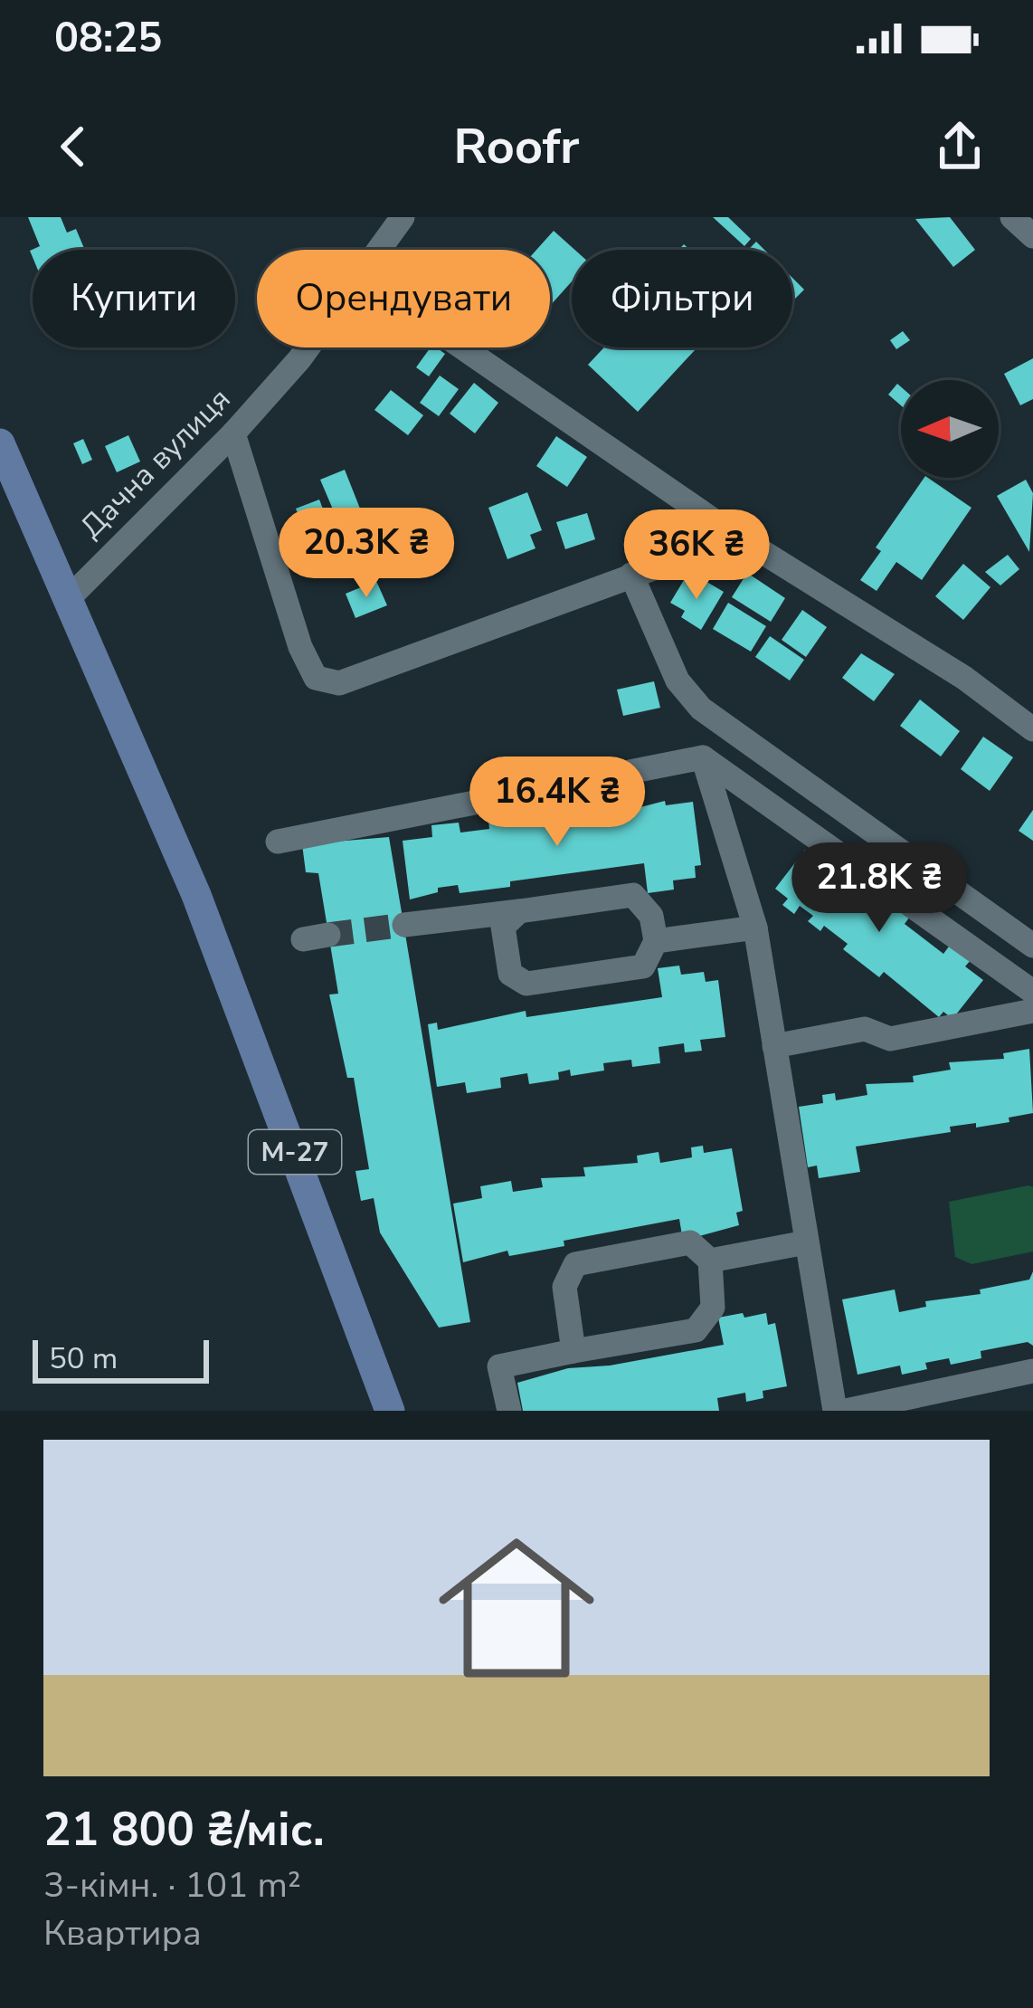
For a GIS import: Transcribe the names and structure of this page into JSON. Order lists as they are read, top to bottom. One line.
{"streets":{"main road":["М-27"],"street":["Дачна вулиця"]},"crossings":[["Дачна вулиця","М-27"]],"scale_bar":"50 m","north":"left","page":{"status":"08:25","header":"Roofr","chip":["Купити","Орендувати","Фільтри"],"price":["20.3K ₴","36K ₴","16.4K ₴","21.8K ₴"],"scale":"50 m","list":[{"name":"21 800 ₴/міс.","note":"3-кімн. · 101 m² · Квартира"}]}}
